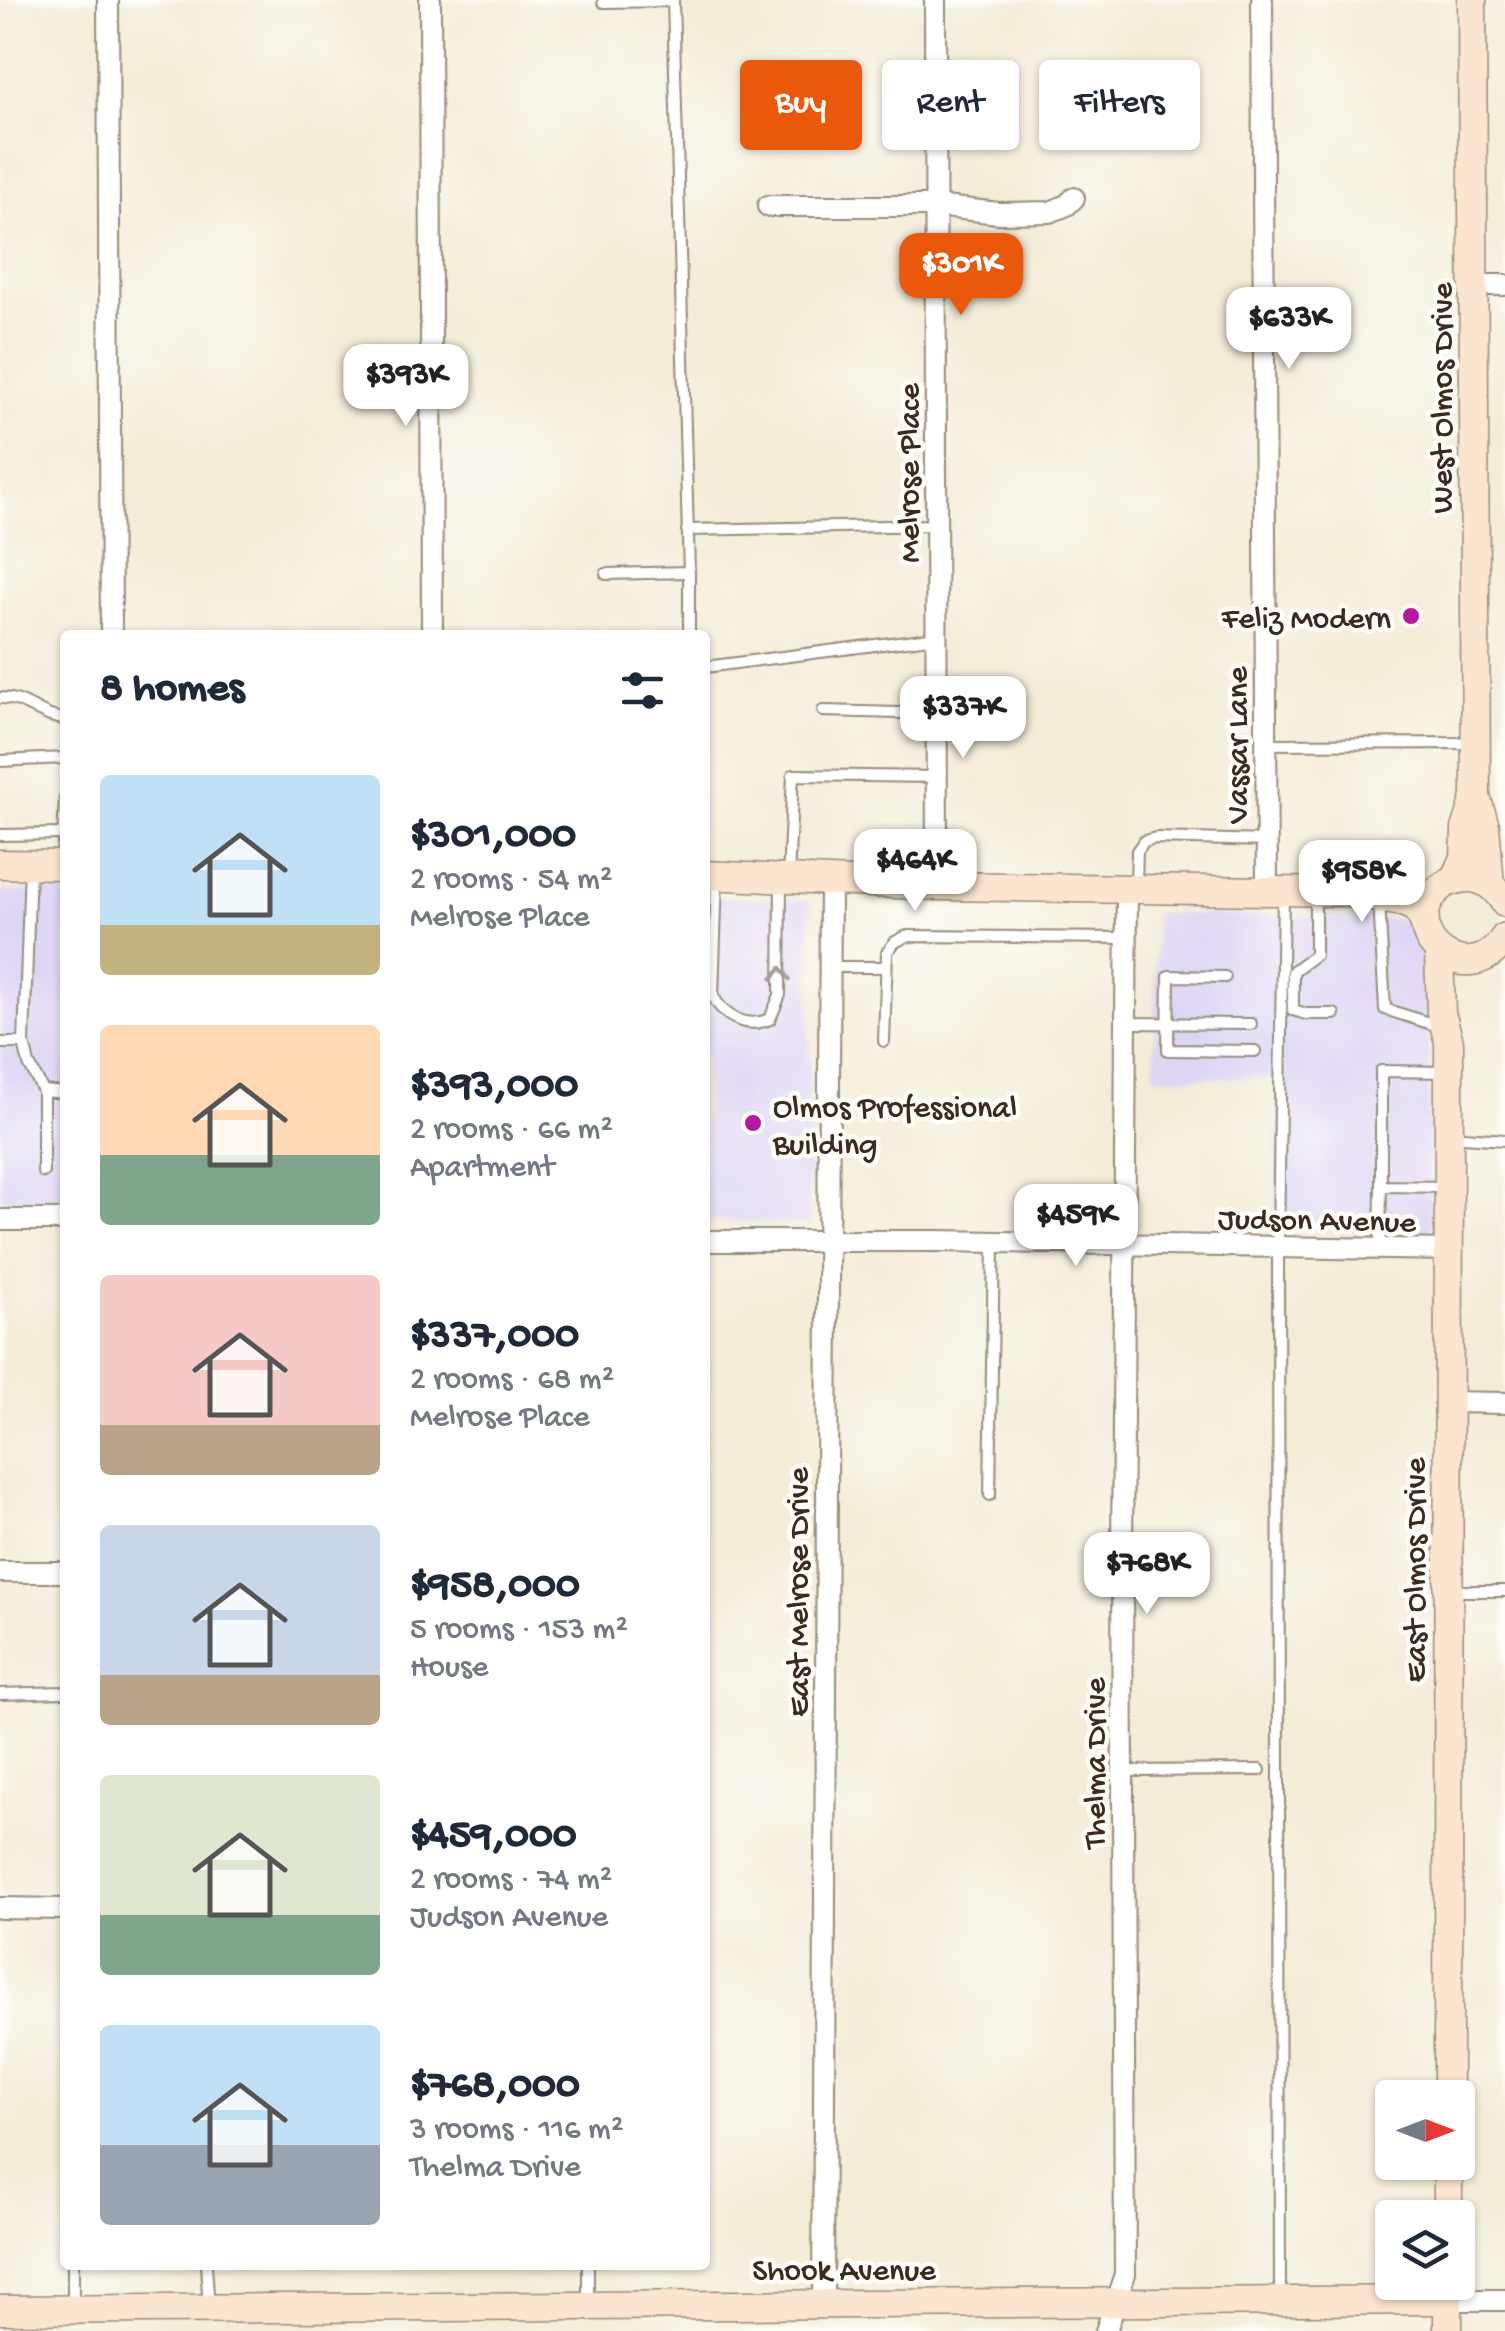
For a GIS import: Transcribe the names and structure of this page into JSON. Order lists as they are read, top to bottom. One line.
{"streets":{"street":["West Olmos Drive","Melrose Place","Vassar Lane","Judson Avenue","East Olmos Drive","East Melrose Drive","Thelma Drive","Shook Avenue"]},"crossings":[["Judson Avenue","East Olmos Drive"],["Judson Avenue","East Melrose Drive"],["Judson Avenue","Thelma Drive"],["East Melrose Drive","Shook Avenue"],["Thelma Drive","Shook Avenue"]],"places":["Feliz Modern","Olmos Professional Building"],"north":"right","page":{"chip":["Buy","Rent","Filters"],"price":["$301K","$633K","$393K","$337K","$464K","$958K","$459K","$768K"],"heading":"8 homes","list":[{"name":"$301,000","note":"2 rooms · 54 m² · Melrose Place"},{"name":"$393,000","note":"2 rooms · 66 m² · Apartment"},{"name":"$337,000","note":"2 rooms · 68 m² · Melrose Place"},{"name":"$958,000","note":"5 rooms · 153 m² · House"},{"name":"$459,000","note":"2 rooms · 74 m² · Judson Avenue"},{"name":"$768,000","note":"3 rooms · 116 m² · Thelma Drive"}]}}
